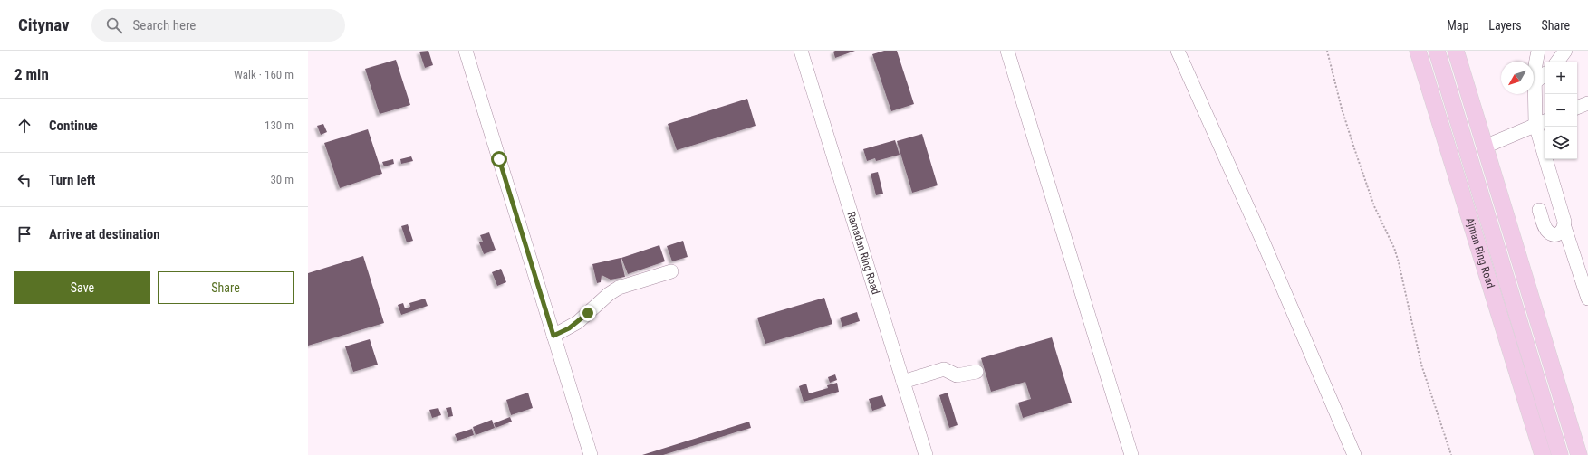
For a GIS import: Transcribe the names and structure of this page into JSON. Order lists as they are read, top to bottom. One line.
{"streets":{"main road":["Ajman Ring Road"],"street":["Ramadan Ring Road"]},"north":"bottom left","page":{"header":"Citynav","search":"Search here","nav":["Map","Layers","Share"],"heading":["2 min","Walk · 160 m"],"map_buttons":["+","−"],"list":[["Continue","130 m"],["Turn left","30 m"],"Arrive at destination"],"buttons":["Save","Share"]}}
